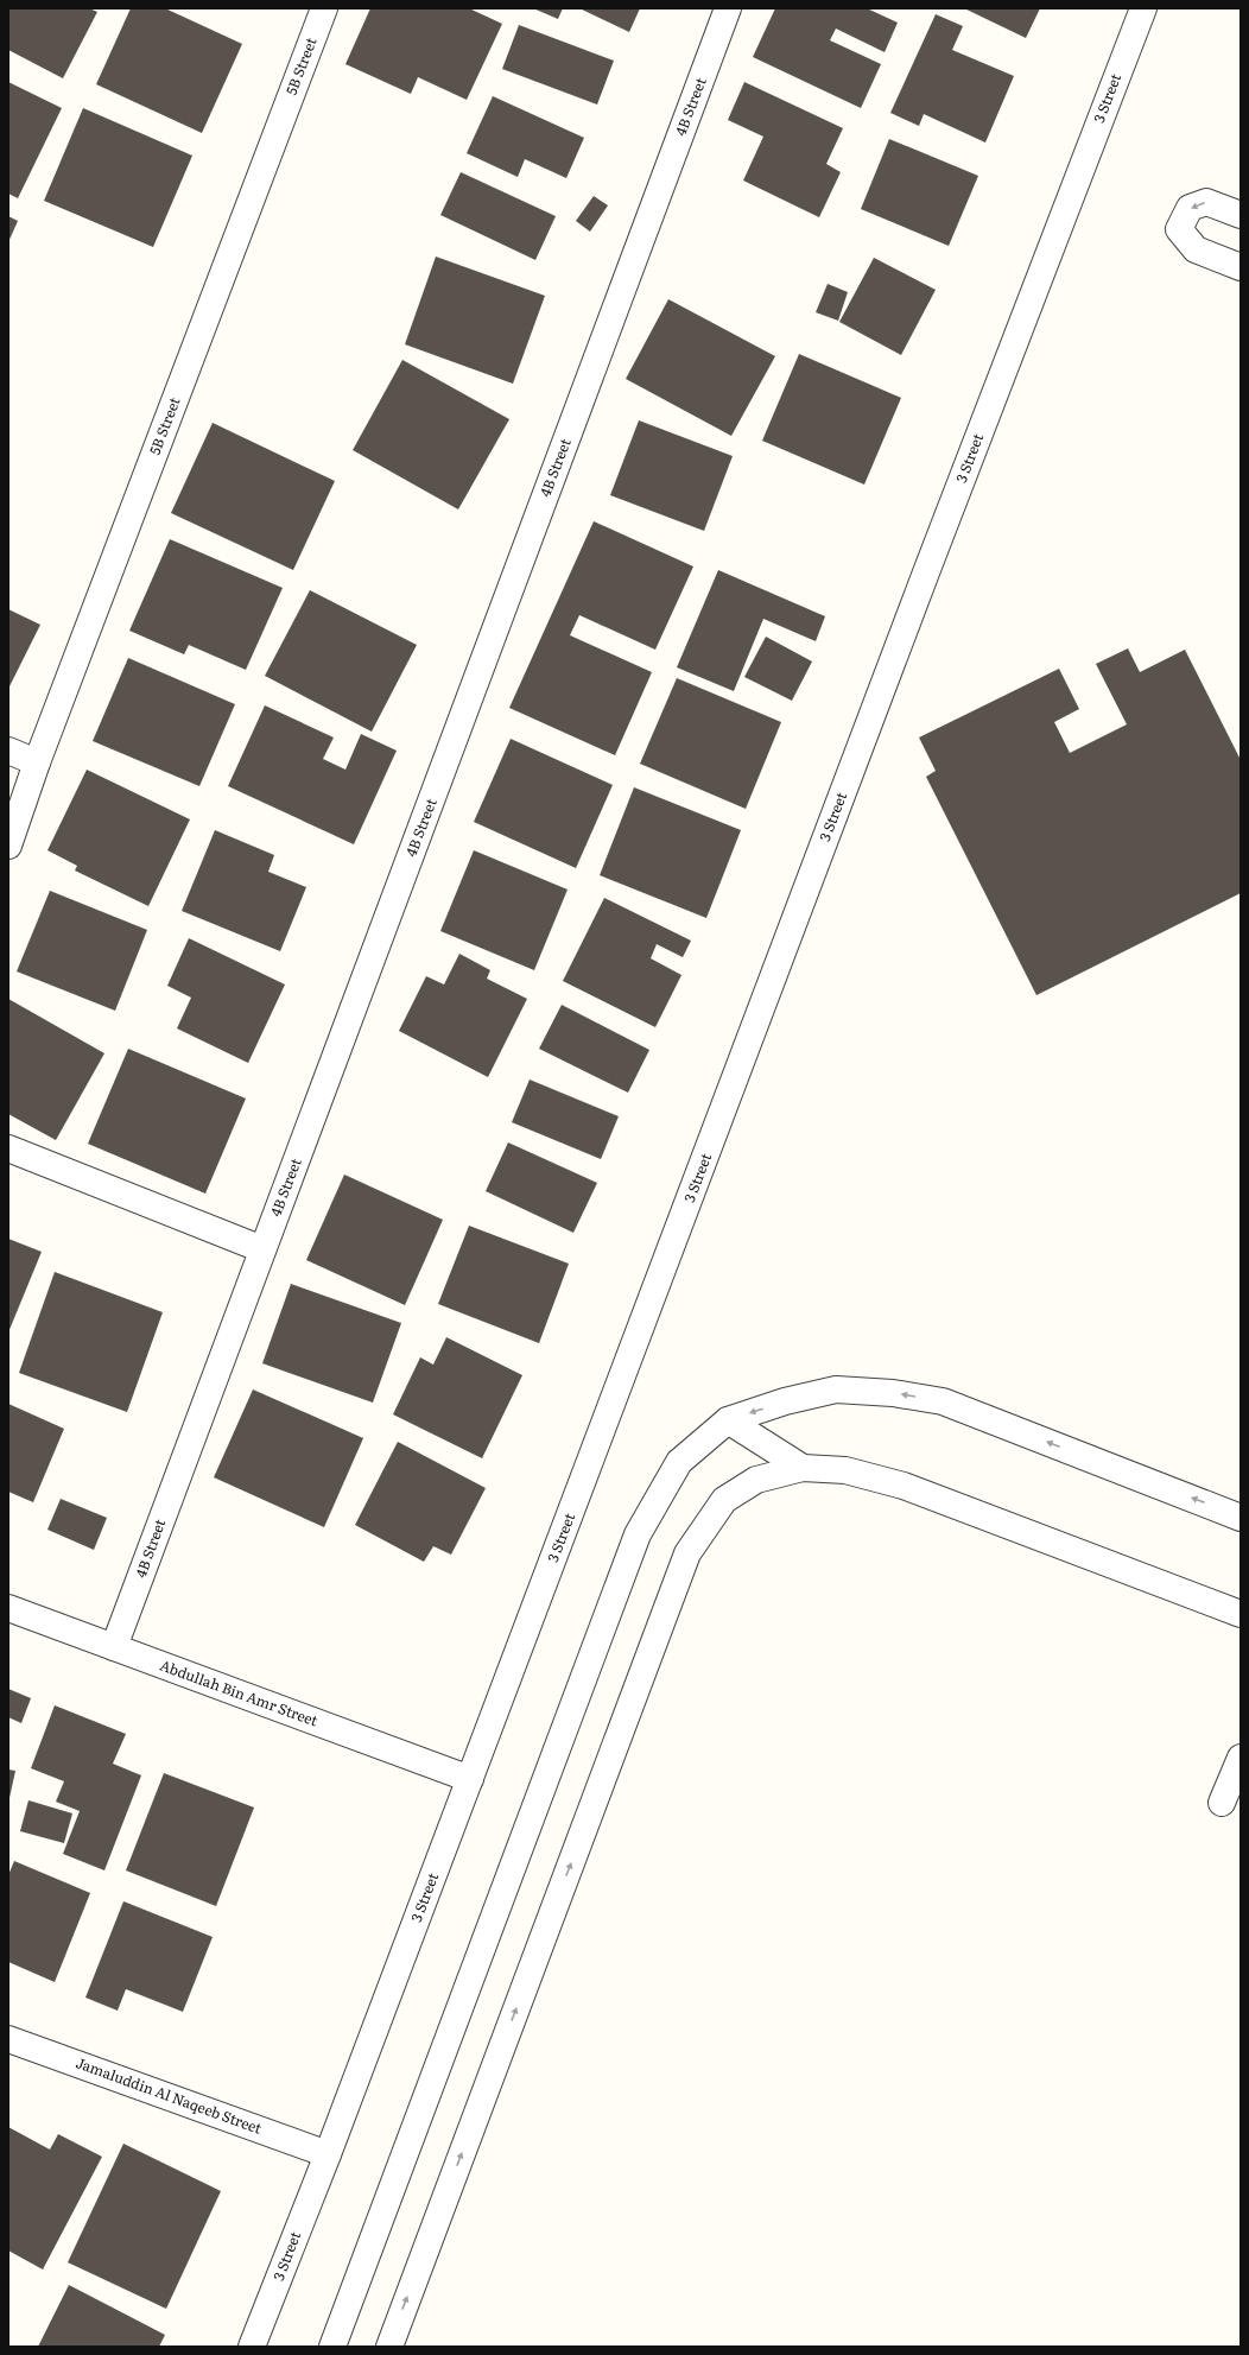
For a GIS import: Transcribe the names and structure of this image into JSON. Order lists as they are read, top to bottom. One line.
{"streets":{"street":["5B Street","3 Street","4B Street","Abdullah Bin Amr Street","Jamaluddin Al Naqeeb Street"]},"crossings":[["3 Street","Abdullah Bin Amr Street"],["3 Street","Jamaluddin Al Naqeeb Street"],["4B Street","Abdullah Bin Amr Street"]]}
